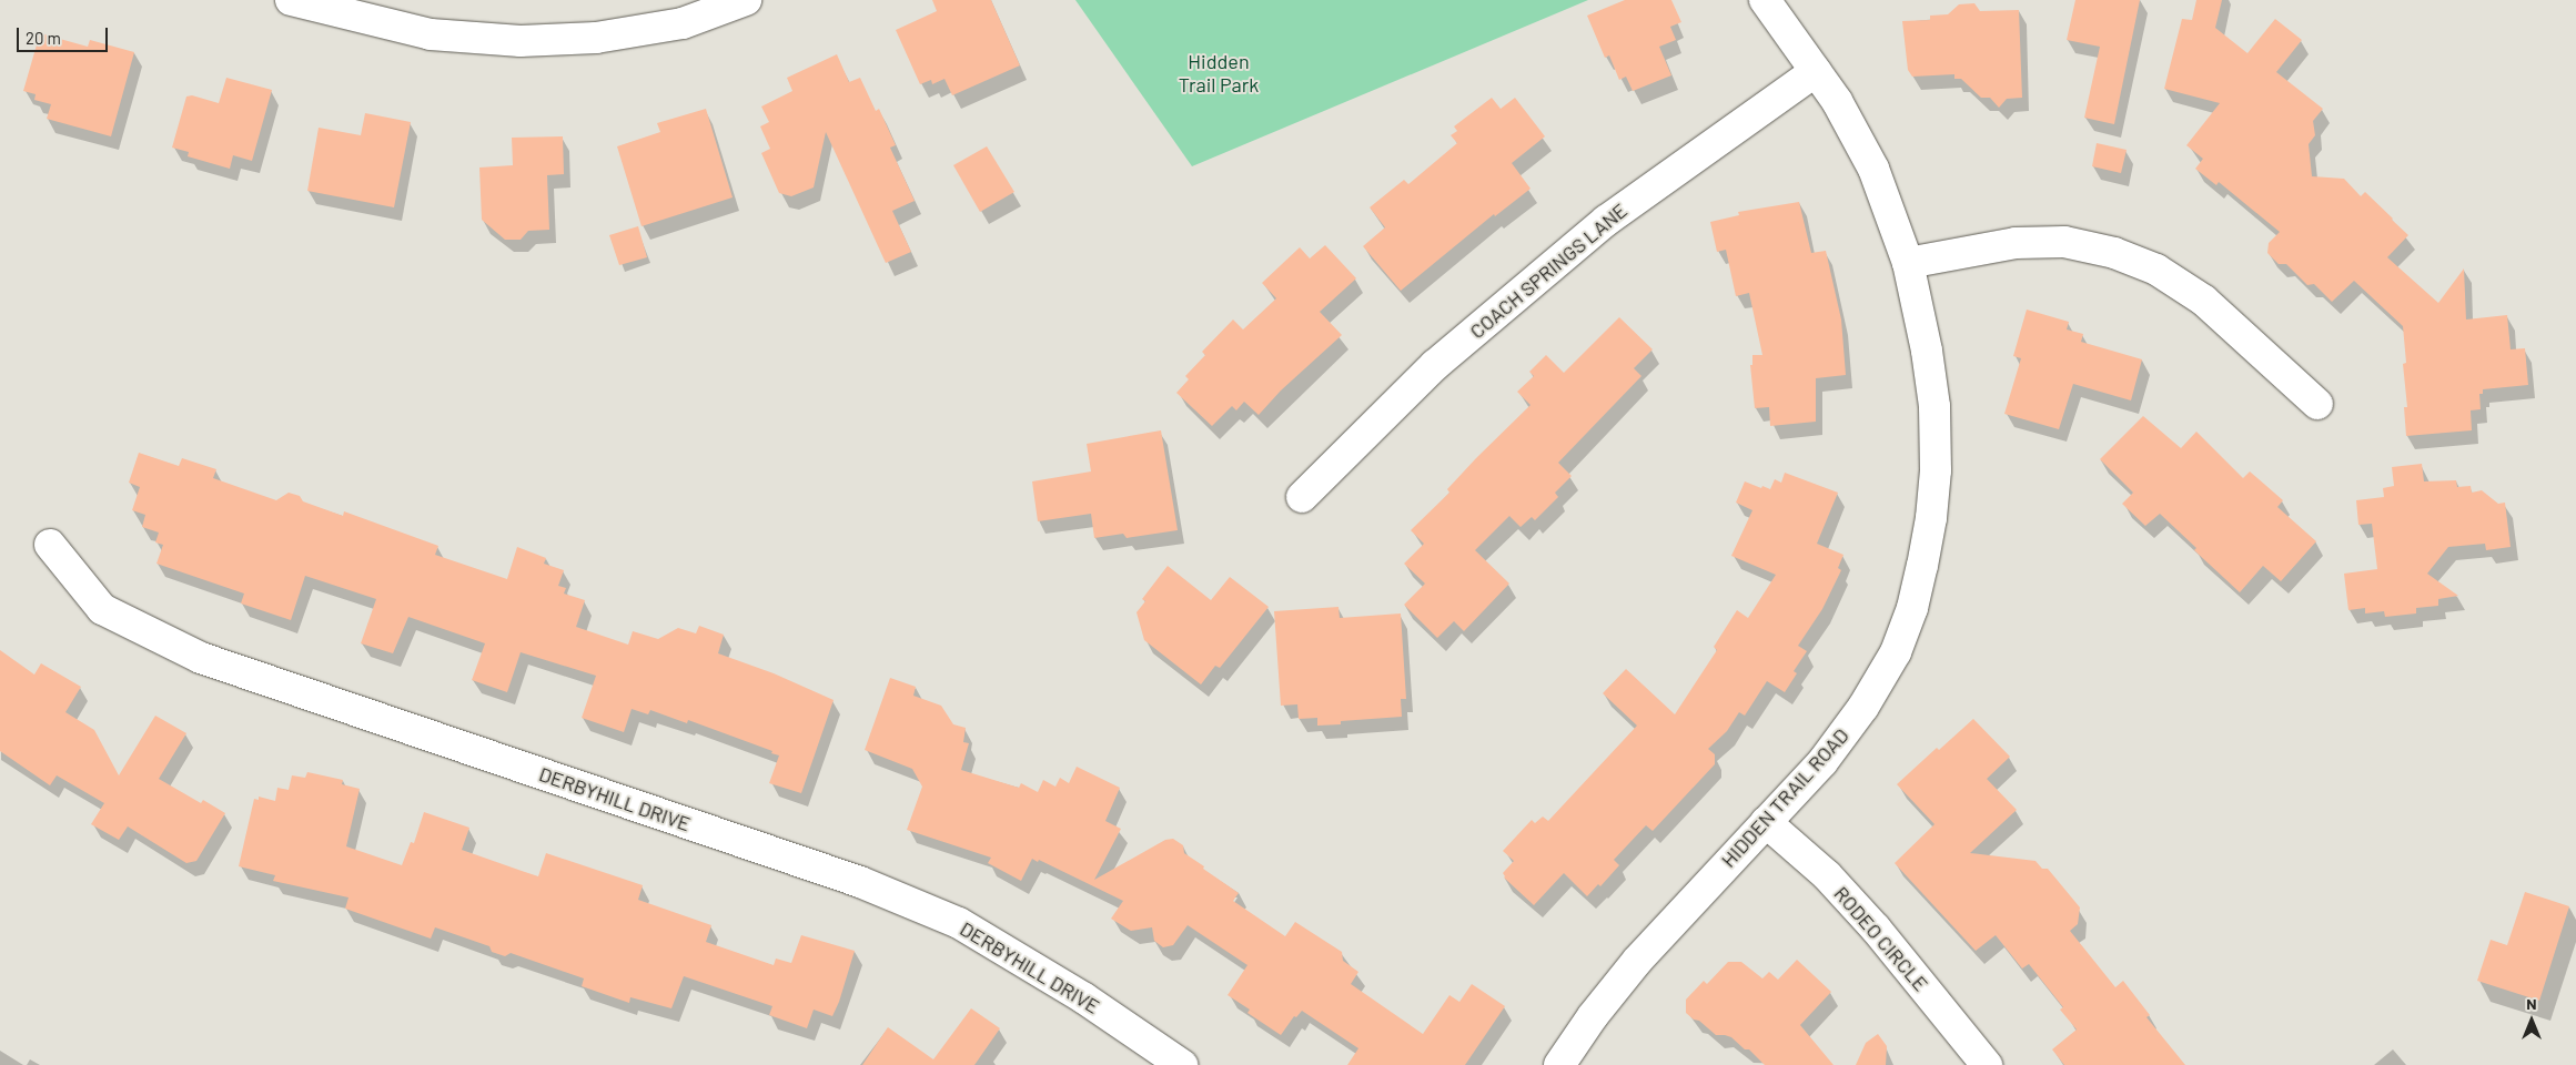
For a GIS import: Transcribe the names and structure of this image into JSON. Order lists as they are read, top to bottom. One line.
{"streets":{"street":["COACH SPRINGS LANE","HIDDEN TRAIL ROAD","DERBYHILL DRIVE","RODEO CIRCLE"]},"crossings":[["COACH SPRINGS LANE","HIDDEN TRAIL ROAD"],["HIDDEN TRAIL ROAD","RODEO CIRCLE"]],"parks":["Hidden Trail Park"],"scale_bar":"20 m","north":"top"}
